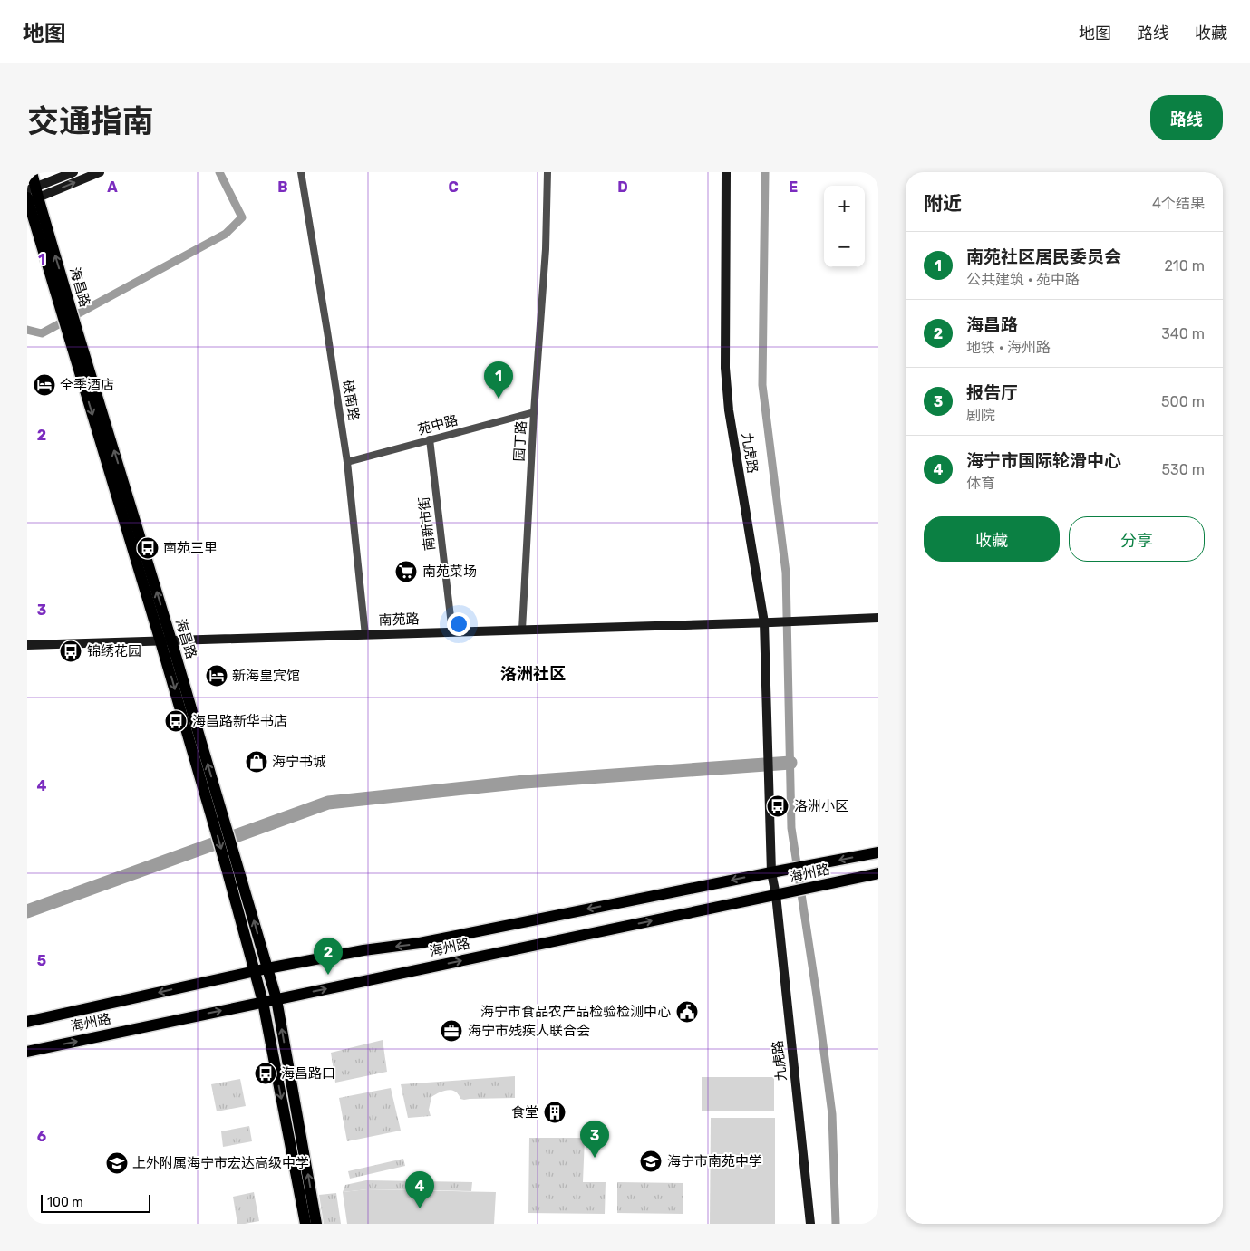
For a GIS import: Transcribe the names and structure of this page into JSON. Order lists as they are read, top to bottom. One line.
{"streets":{"main road":["海昌路","海州路"],"street":["硖南路","苑中路","园丁路","九虎路","南新市街","南苑路"]},"crossings":[["海昌路","南苑路"],["海昌路","海州路"],["硖南路","苑中路"],["硖南路","南苑路"],["苑中路","园丁路"],["苑中路","南新市街"],["园丁路","南苑路"],["九虎路","南苑路"],["九虎路","海州路"],["南新市街","南苑路"]],"districts":["洛洲社区"],"places":{"hotel":["全季酒店","新海皇宾馆"],"bus stop":["南苑三里","锦绣花园","海昌路新华书店","洛洲小区","海昌路口"],"supermarket":["南苑菜场"],"shop":["海宁书城"],"public building":["海宁市食品农产品检验检测中心"],"office":["海宁市残疾人联合会"],"building":["食堂"],"school or university":["海宁市南苑中学","上外附属海宁市宏达高级中学"]},"scale_bar":"100 m","page":{"header":"地图","nav":["地图","路线","收藏"],"title":"交通指南","buttons":["路线",["收藏","分享"]],"heading":["附近","4个结果"],"map_buttons":["+","−"],"list":[{"mark":"1","name":"南苑社区居民委员会","note":"公共建筑 · 苑中路","value":"210 m"},{"mark":"2","name":"海昌路","note":"地铁 · 海州路","value":"340 m"},{"mark":"3","name":"报告厅","note":"剧院","value":"500 m"},{"mark":"4","name":"海宁市国际轮滑中心","note":"体育","value":"530 m"}],"pins":["1","2","3","4"],"scale":"100 m"},"grid":{"columns":["A","B","C","D","E"],"rows":["1","2","3","4","5","6"]}}
